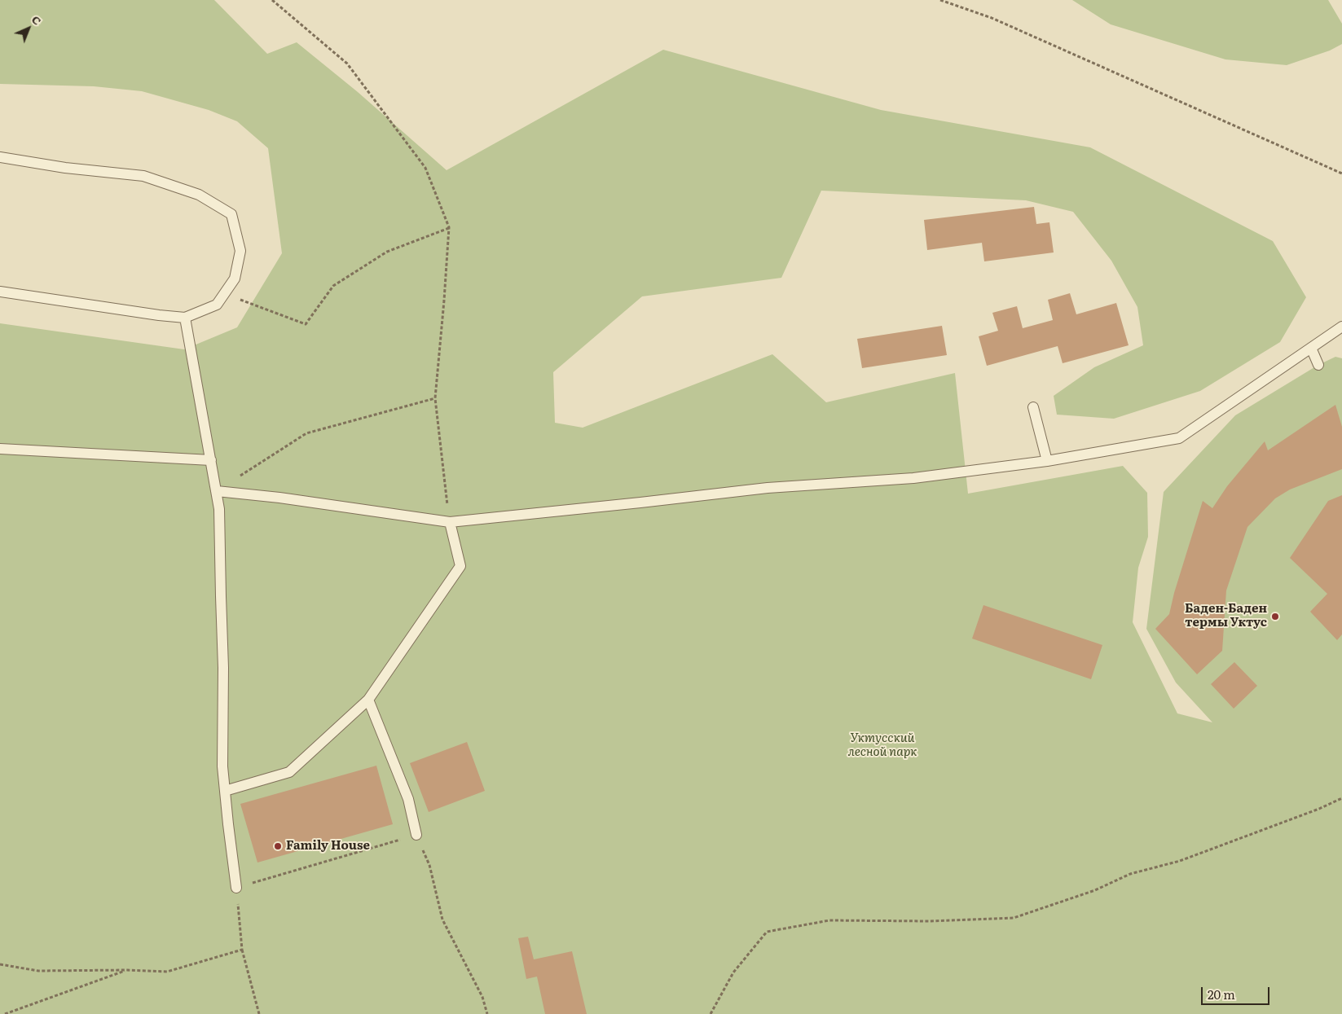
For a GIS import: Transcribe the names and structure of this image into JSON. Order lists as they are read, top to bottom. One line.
{"parks":["Уктусский лесной парк"],"places":["Баден-Баден термы Уктус","Family House"],"scale_bar":"20 m","north":"top right"}
